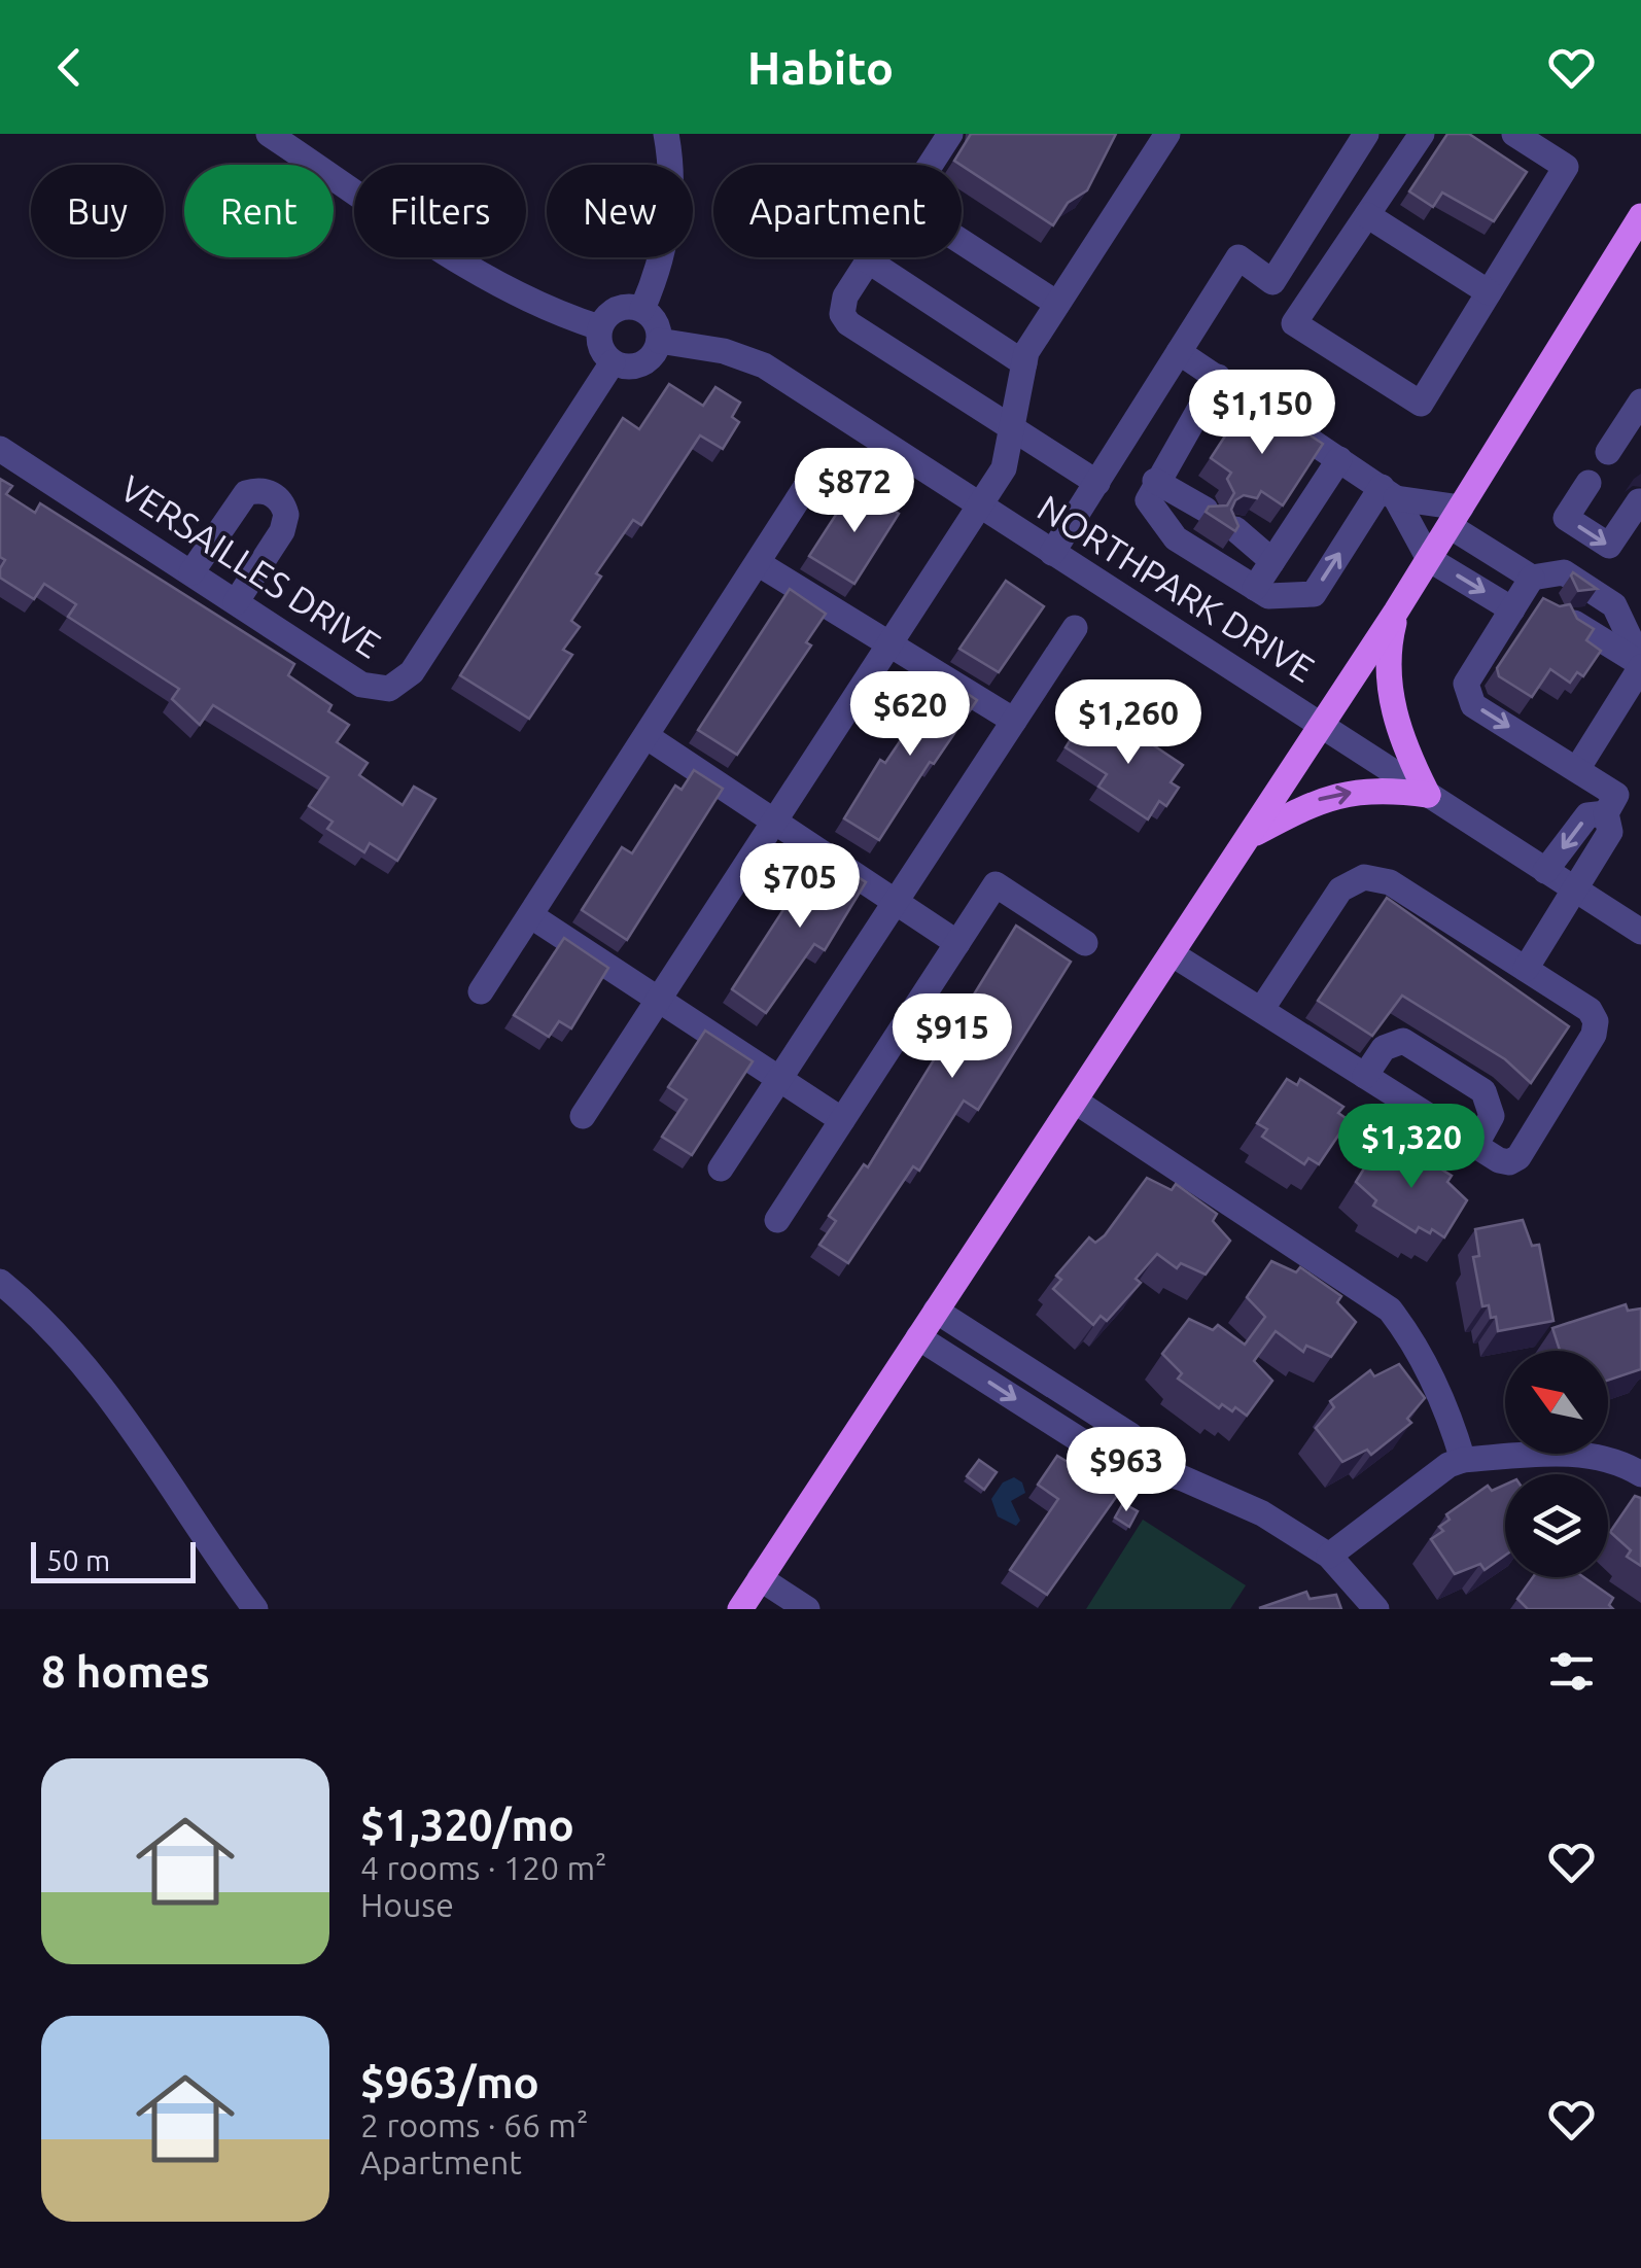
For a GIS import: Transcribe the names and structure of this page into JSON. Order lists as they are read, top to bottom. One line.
{"streets":{"street":["VERSAILLES DRIVE","NORTHPARK DRIVE"]},"crossings":[["VERSAILLES DRIVE","NORTHPARK DRIVE"]],"scale_bar":"50 m","north":"top left","page":{"header":"Habito","chip":["Buy","Rent","Filters","New","Apartment"],"price":["$1,150","$872","$620","$1,260","$705","$915","$1,320","$963"],"scale":"50 m","heading":"8 homes","list":[{"name":"$1,320/mo","note":"4 rooms · 120 m² · House"},{"name":"$963/mo","note":"2 rooms · 66 m² · Apartment"}]}}
